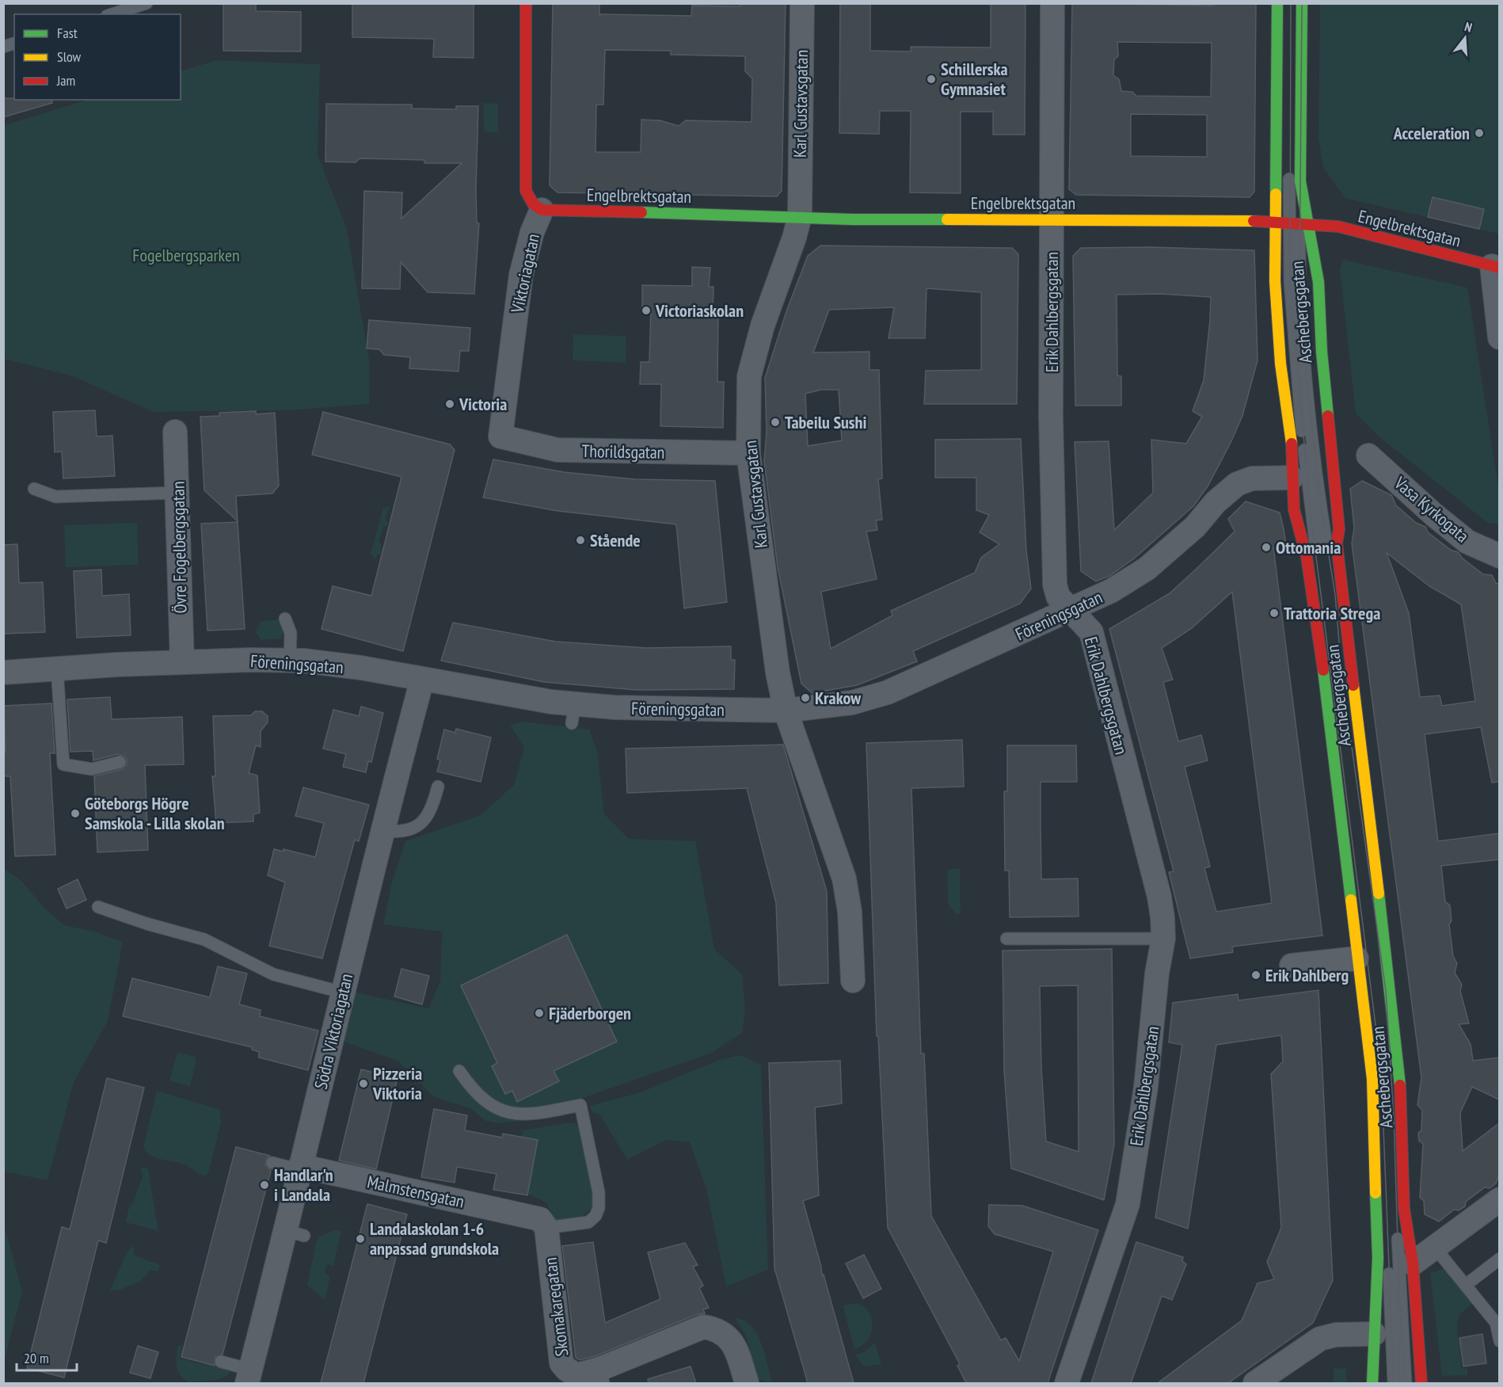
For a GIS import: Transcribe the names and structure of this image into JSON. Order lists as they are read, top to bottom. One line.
{"streets":{"street":["Karl Gustavsgatan","Engelbrektsgatan","Viktoriagatan","Erik Dahlbergsgatan","Aschebergsgatan","Thorildsgatan","Vasa Kyrkogata","Övre Fogelbergsgatan","Föreningsgatan","Södra Viktoriagatan","Malmstensgatan","Skomakaregatan"]},"crossings":[["Karl Gustavsgatan","Engelbrektsgatan"],["Karl Gustavsgatan","Thorildsgatan"],["Karl Gustavsgatan","Föreningsgatan"],["Engelbrektsgatan","Viktoriagatan"],["Engelbrektsgatan","Erik Dahlbergsgatan"],["Engelbrektsgatan","Aschebergsgatan"],["Viktoriagatan","Thorildsgatan"],["Erik Dahlbergsgatan","Föreningsgatan"],["Aschebergsgatan","Föreningsgatan"],["Övre Fogelbergsgatan","Föreningsgatan"],["Föreningsgatan","Södra Viktoriagatan"],["Södra Viktoriagatan","Malmstensgatan"],["Malmstensgatan","Skomakaregatan"]],"parks":["Fogelbergsparken"],"places":["Schillerska Gymnasiet","Acceleration","Victoriaskolan","Victoria","Tabeilu Sushi","Stående","Ottomania","Trattoria Strega","Krakow","Göteborgs Högre Samskola - Lilla skolan","Erik Dahlberg","Fjäderborgen","Pizzeria Viktoria","Handlar'n i Landala","Landalaskolan 1-6 anpassad grundskola"],"legend":["Fast","Slow","Jam"],"scale_bar":"20 m","north":"top"}
